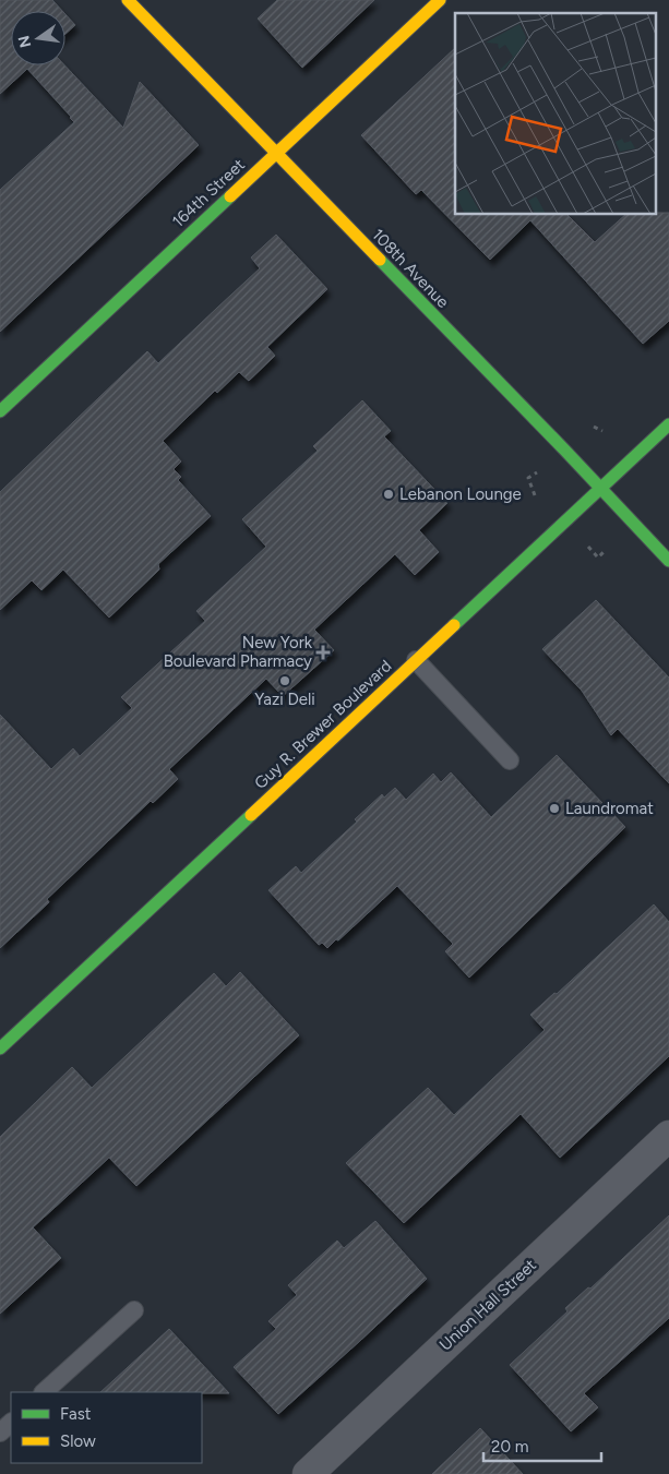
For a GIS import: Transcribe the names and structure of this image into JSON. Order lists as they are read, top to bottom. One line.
{"streets":{"street":["164th Street","108th Avenue","Guy R. Brewer Boulevard","Union Hall Street"]},"crossings":[["164th Street","108th Avenue"],["108th Avenue","Guy R. Brewer Boulevard"]],"places":{"other":["Lebanon Lounge","Yazi Deli","Laundromat"],"health":["New York Boulevard Pharmacy"]},"legend":["Fast","Slow"],"scale_bar":"20 m","north":"left"}
